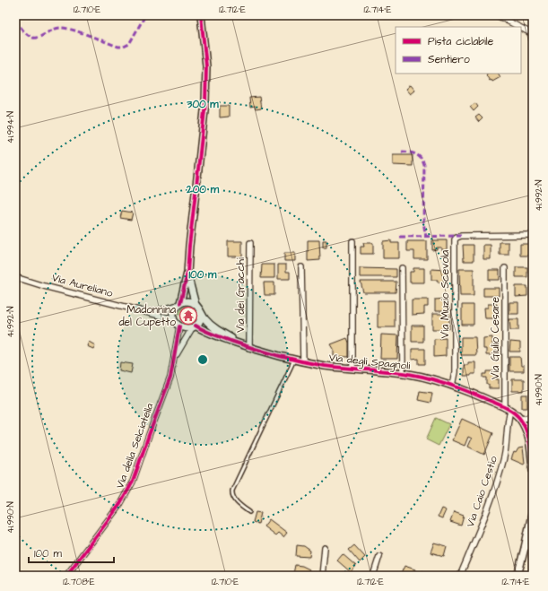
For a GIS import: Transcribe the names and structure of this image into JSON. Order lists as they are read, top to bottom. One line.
{"streets":{"street":["Via Aureliano","Via Muzio Scevola","Via dei Gracchi","Via Giulio Cesare","Via degli Spagnoli","Via della Selciatella","Via Caio Cestio"]},"crossings":[["Via Aureliano","Via della Selciatella"],["Via Muzio Scevola","Via degli Spagnoli"],["Via dei Gracchi","Via degli Spagnoli"],["Via Giulio Cesare","Via degli Spagnoli"],["Via Giulio Cesare","Via Caio Cestio"],["Via degli Spagnoli","Via Caio Cestio"]],"places":{"temple":["Madonnina del Cupetto"]},"legend":["Pista ciclabile","Sentiero"],"scale_bar":"100 m","coordinates":["12.710°E","12.712°E","12.714°E","41.994°N","41.992°N","41.990°N","12.708°E"],"rings":["300 m","200 m","100 m"]}
